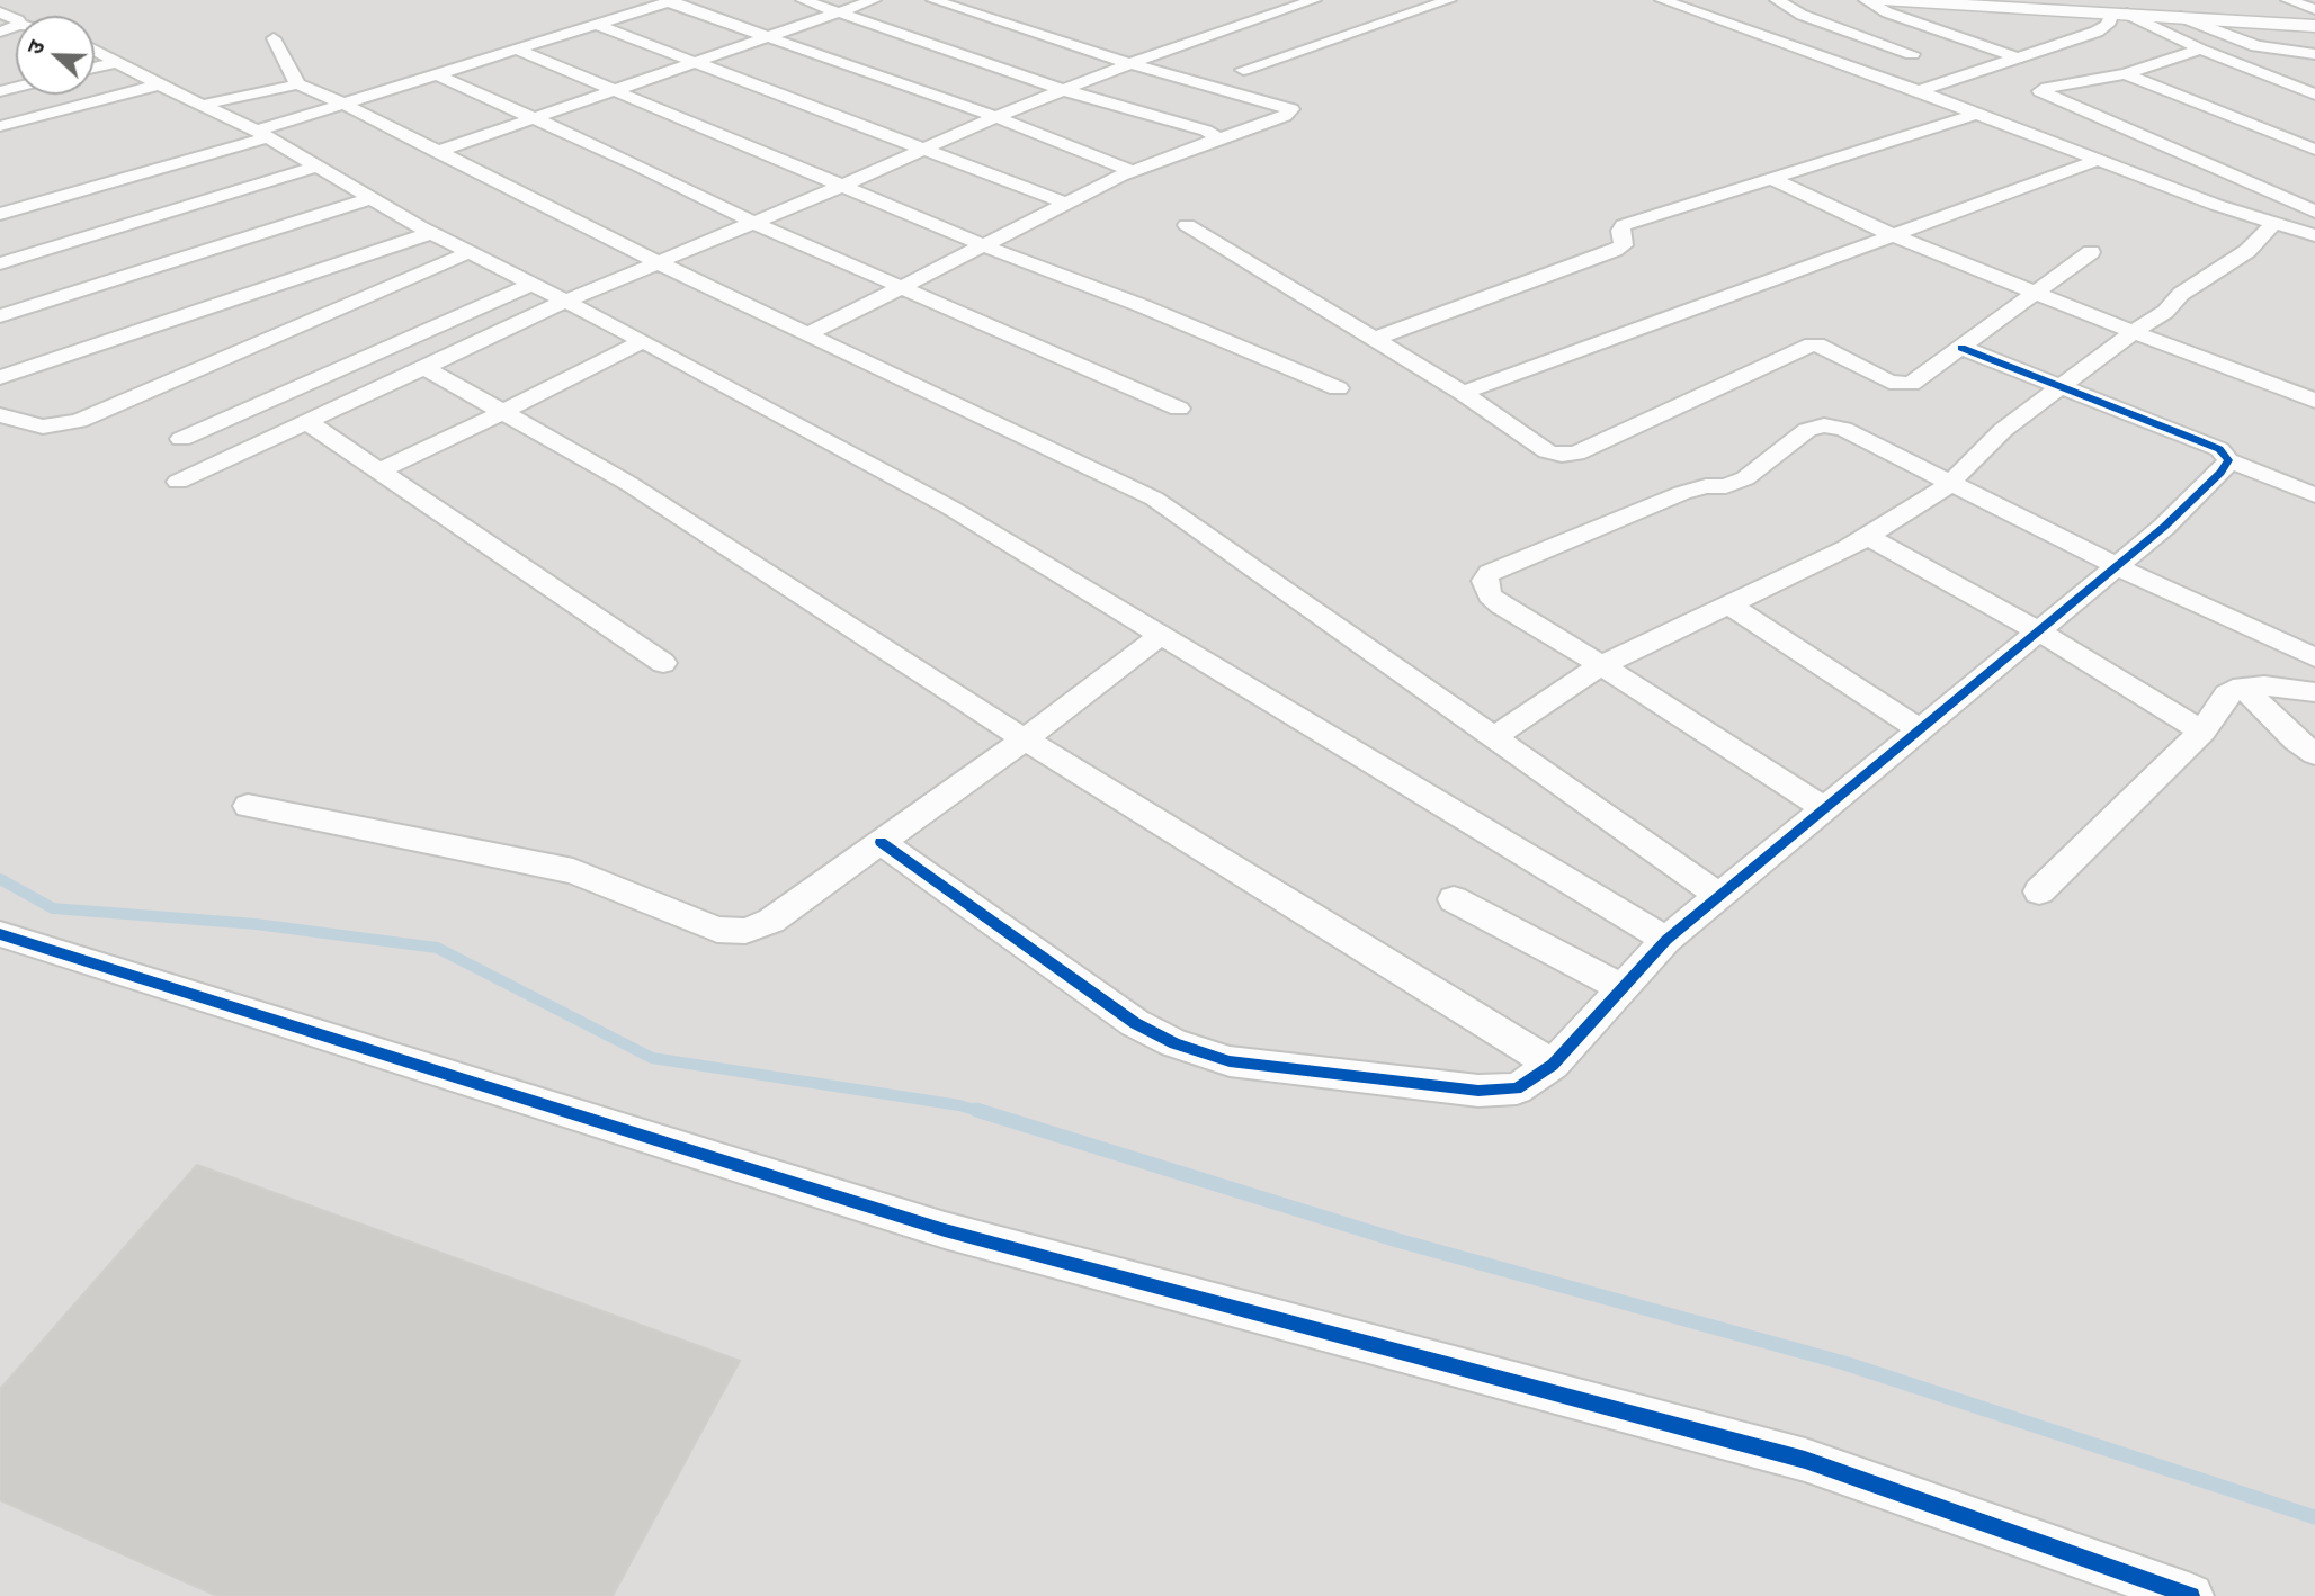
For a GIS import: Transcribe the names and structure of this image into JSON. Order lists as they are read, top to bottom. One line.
{"north":"left"}
